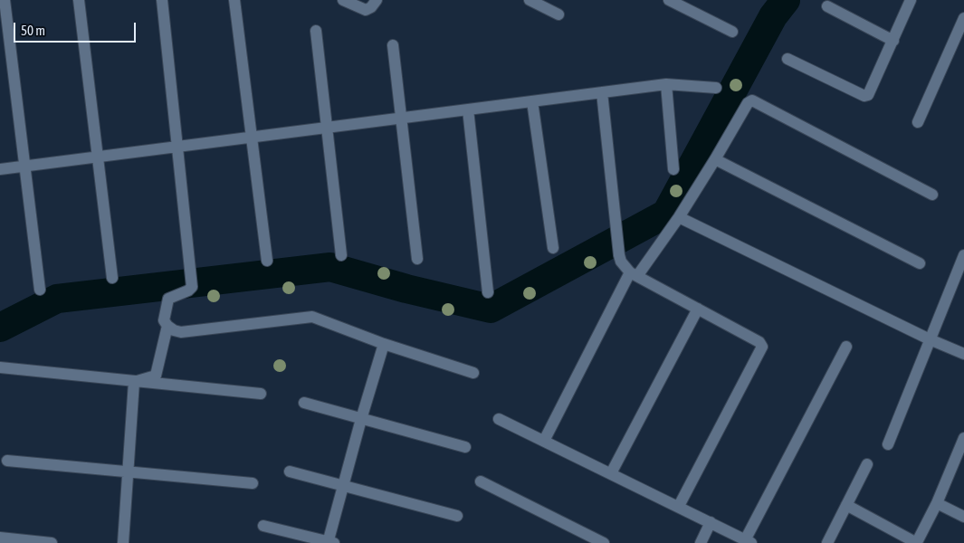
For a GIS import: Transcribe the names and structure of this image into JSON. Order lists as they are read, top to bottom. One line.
{"scale_bar":"50 m"}
